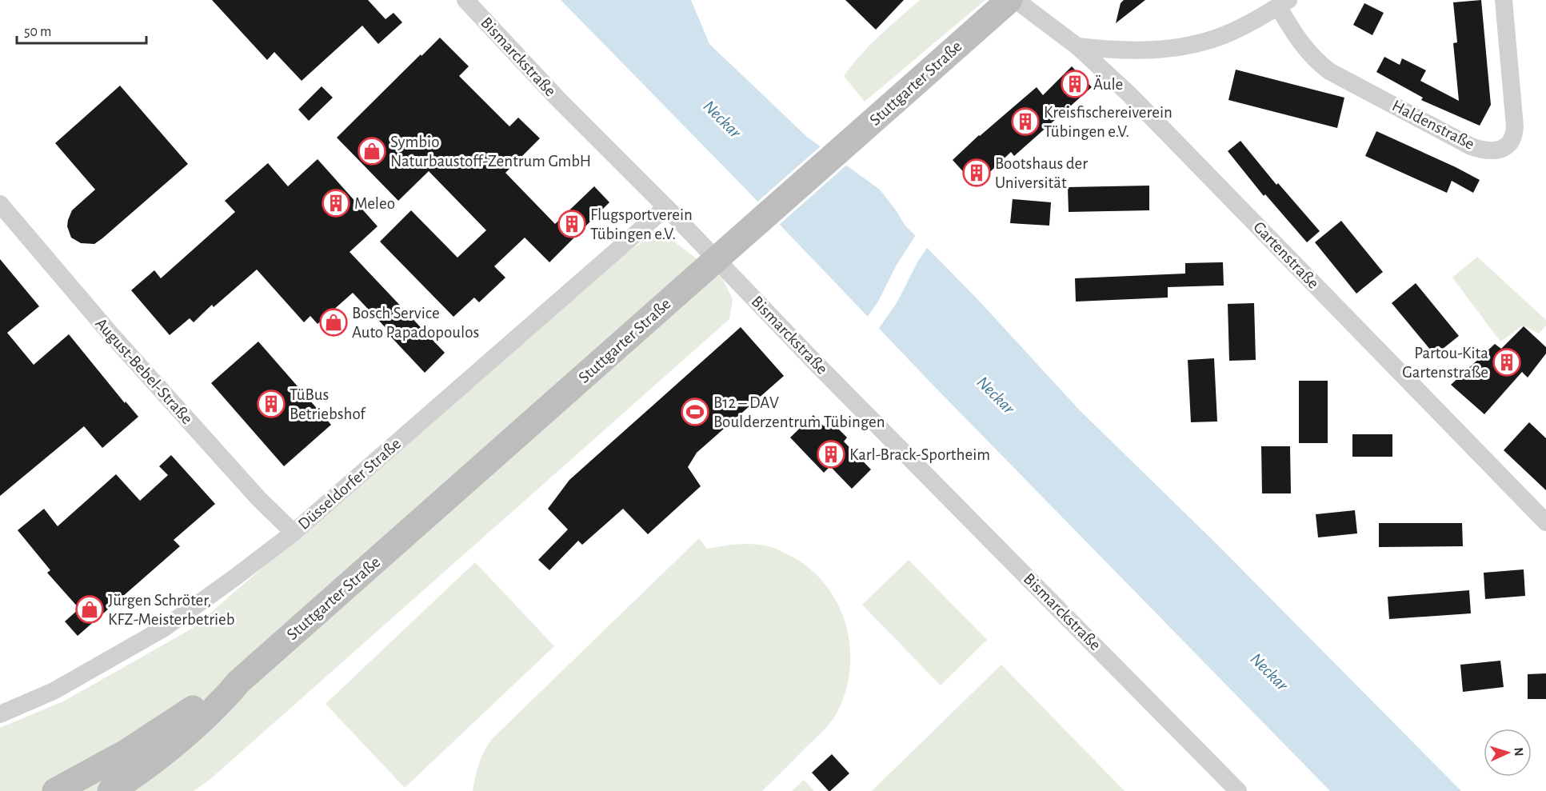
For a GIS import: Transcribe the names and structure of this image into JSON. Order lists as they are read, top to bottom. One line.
{"streets":{"main road":["Stuttgarter Straße"],"street":["Bismarckstraße","Haldenstraße","Gartenstraße","August-Bebel-Straße","Düsseldorfer Straße"]},"crossings":[["Bismarckstraße","Düsseldorfer Straße"],["August-Bebel-Straße","Düsseldorfer Straße"]],"water":["Neckar"],"places":{"building":["Äule","Kreisfischereiverein Tübingen e.V.","Bootshaus der Universität","Meleo","Flugsportverein Tübingen e.V.","Partou-Kita Gartenstraße","TüBus Betriebshof","Karl-Brack-Sportheim"],"shop":["Symbio Naturbaustoff-Zentrum GmbH","Bosch Service Auto Papadopoulos","Jürgen Schröter, KFZ-Meisterbetrieb"],"sports":["B12 – DAV Boulderzentrum Tübingen"]},"scale_bar":"50 m","north":"right"}
